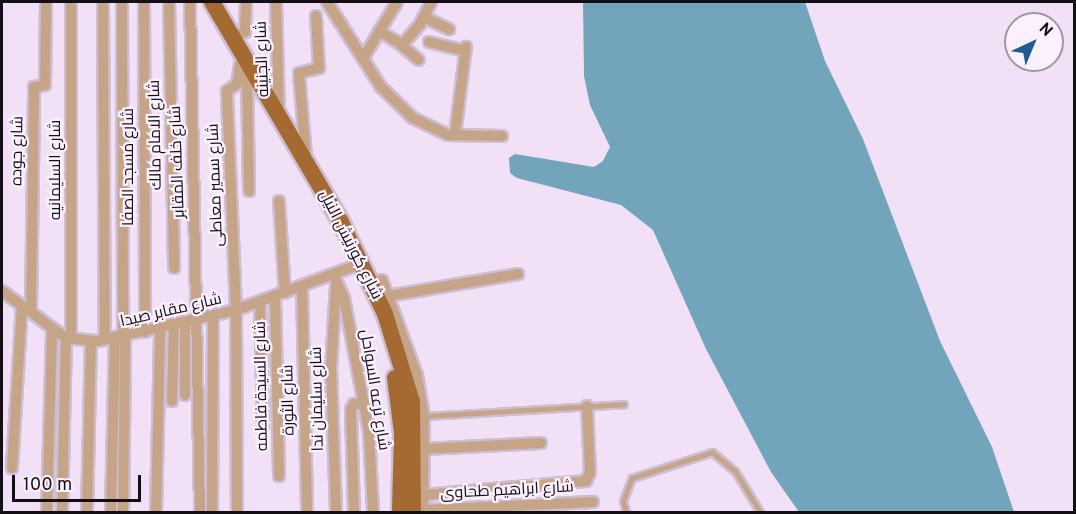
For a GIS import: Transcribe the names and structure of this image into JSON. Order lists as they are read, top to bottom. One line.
{"streets":{"main road":["شارع كورنيش النيل"],"street":["شارع الجنينه","شارع الامام مالك","شارع جوده","شارع خلف المقابر","شارع مسجد الصفا","شارع السليمانيه","شارع سمير معاطى","شارع مقابر صيدا","شارع السيدة فاطمه","شارع ترعه السواحل","شارع سليمان ندا","شارع الثورة","شارع ابراهيم طحاوى"]},"crossings":[["شارع الجنينه","شارع كورنيش النيل"],["شارع جوده","شارع مقابر صيدا"],["شارع خلف المقابر","شارع مقابر صيدا"],["شارع مسجد الصفا","شارع مقابر صيدا"],["شارع السليمانيه","شارع مقابر صيدا"],["شارع سمير معاطى","شارع كورنيش النيل"],["شارع سمير معاطى","شارع مقابر صيدا"],["شارع كورنيش النيل","شارع مقابر صيدا"],["شارع كورنيش النيل","شارع ابراهيم طحاوى"],["شارع مقابر صيدا","شارع السيدة فاطمه"],["شارع مقابر صيدا","شارع ترعه السواحل"],["شارع مقابر صيدا","شارع سليمان ندا"],["شارع مقابر صيدا","شارع الثورة"],["شارع ترعه السواحل","شارع سليمان ندا"]],"scale_bar":"100 m","north":"top right"}
